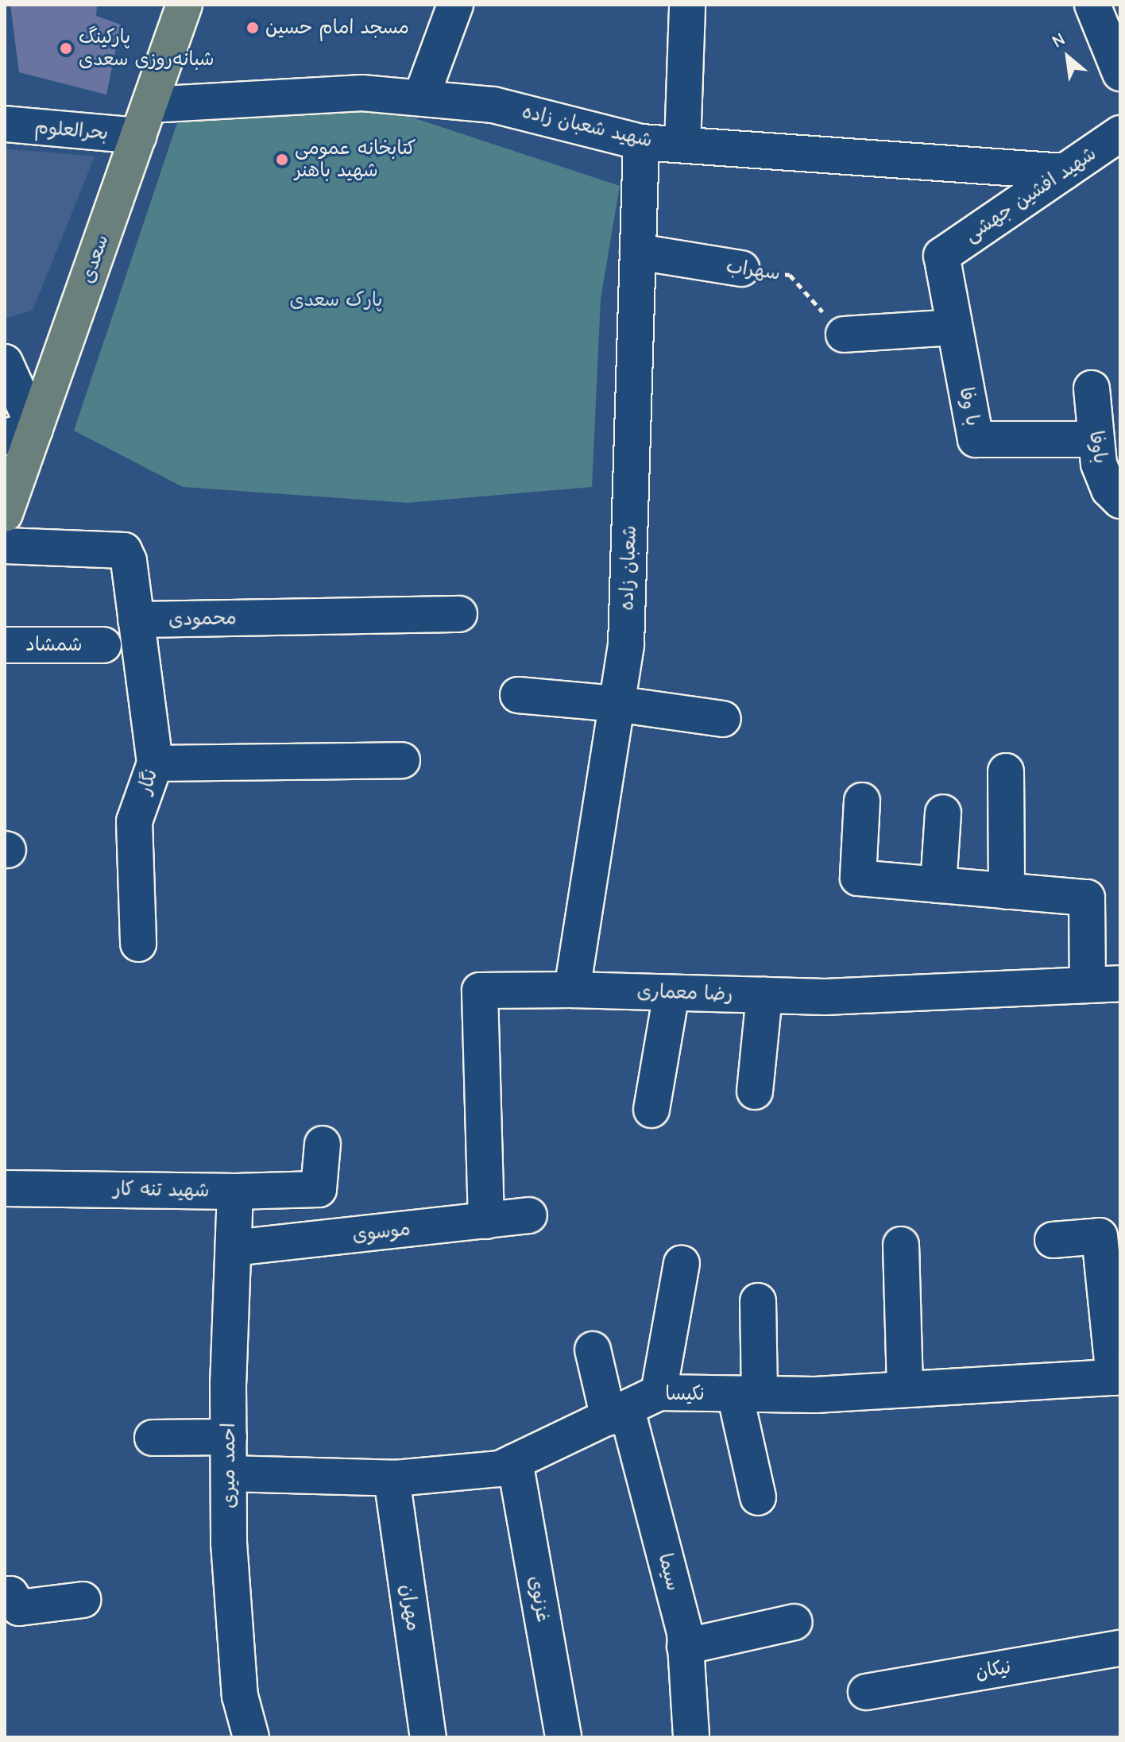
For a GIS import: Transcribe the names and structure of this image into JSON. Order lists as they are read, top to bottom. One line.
{"streets":{"main road":["سعدی"],"street":["شهید شعبان زاده","بحرالعلوم","شهید افشین جهشی","سهراب","با وفا","باوفا","شعبان زاده","محمودی","شمشاد","نگار","رضا معماری","شهید تنه کار","موسوی","نکیسا","احمد میری","سیما","غزنوی","مهران","نیکان"]},"crossings":[["شهید شعبان زاده","بحرالعلوم"],["شهید شعبان زاده","شهید افشین جهشی"],["شهید شعبان زاده","سعدی"],["شهید شعبان زاده","شعبان زاده"],["بحرالعلوم","سعدی"],["شهید افشین جهشی","با وفا"],["سهراب","شعبان زاده"],["با وفا","باوفا"],["شعبان زاده","رضا معماری"],["محمودی","نگار"],["رضا معماری","موسوی"],["شهید تنه کار","احمد میری"],["موسوی","احمد میری"],["نکیسا","احمد میری"],["نکیسا","سیما"],["نکیسا","غزنوی"],["نکیسا","مهران"]],"parks":["پارک سعدی"],"places":["مسجد امام حسین","پارکینگ شبانه‌روزی سعدی","کتابخانه عمومی شهید باهنر"],"north":"top left"}
